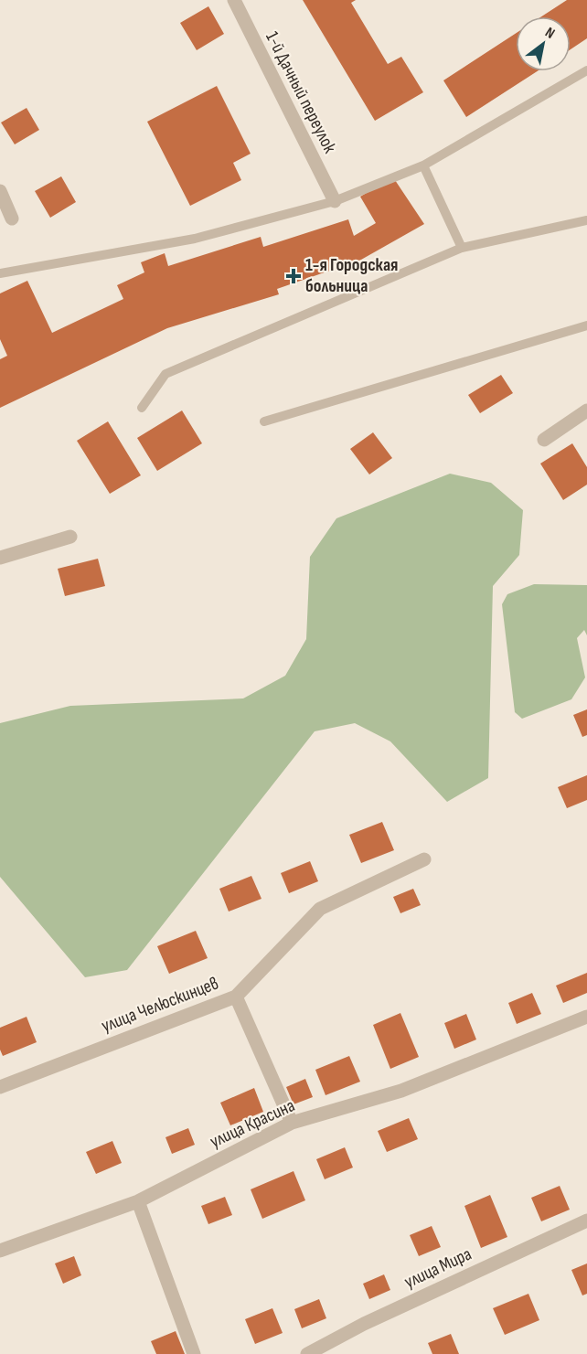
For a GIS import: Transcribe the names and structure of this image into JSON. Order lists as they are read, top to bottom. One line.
{"streets":{"street":["1-й Дачный переулок","улица Челюскинцев","улица Красина","улица Мира"]},"places":{"health":["1-я Городская больница"]},"north":"top right"}
